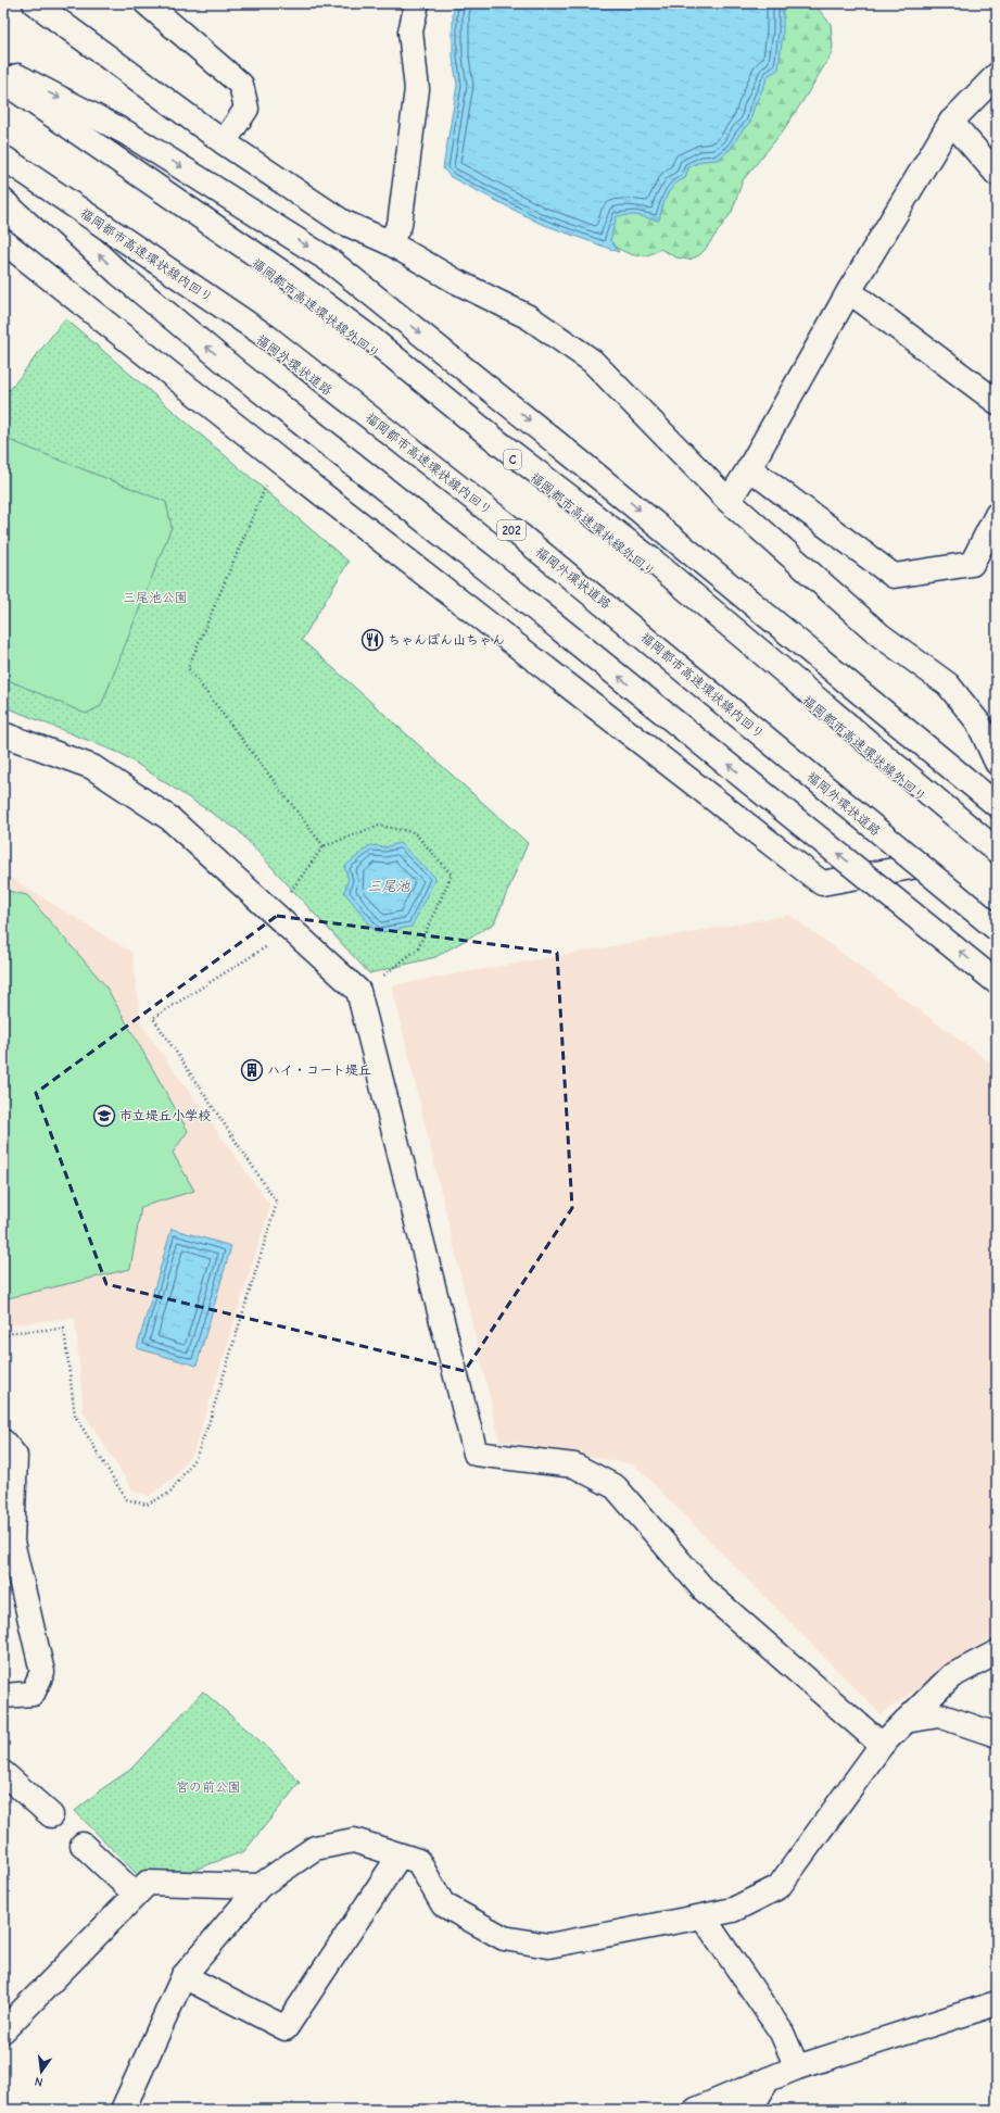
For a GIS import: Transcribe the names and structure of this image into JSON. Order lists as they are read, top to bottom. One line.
{"streets":{"main road":["福岡都市高速環状線内回り","福岡都市高速環状線外回り","福岡外環状道路","C","202"]},"crossings":[["福岡都市高速環状線内回り","福岡外環状道路"]],"water":["三尾池"],"parks":["三尾池公園","宮の前公園"],"places":{"restaurant":["ちゃんぽん山ちゃん"],"building":["ハイ・コート堤丘"],"school or university":["市立堤丘小学校"]},"north":"bottom"}
